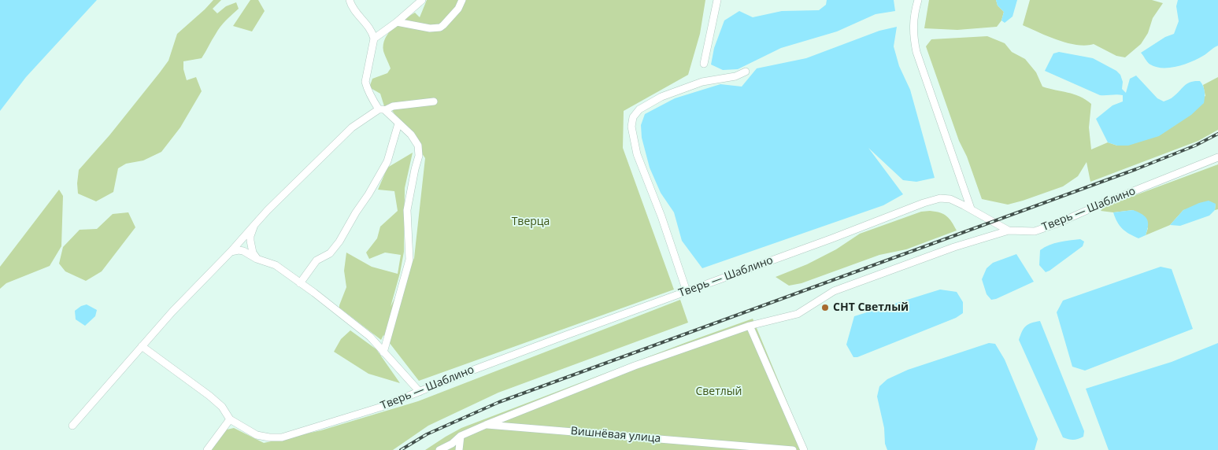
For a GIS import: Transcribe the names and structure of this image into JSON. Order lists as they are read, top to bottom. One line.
{"streets":{"street":["Тверь — Шаблино","Вишнёвая улица"]},"parks":["Тверца","Светлый"],"places":["СНТ Светлый"]}
